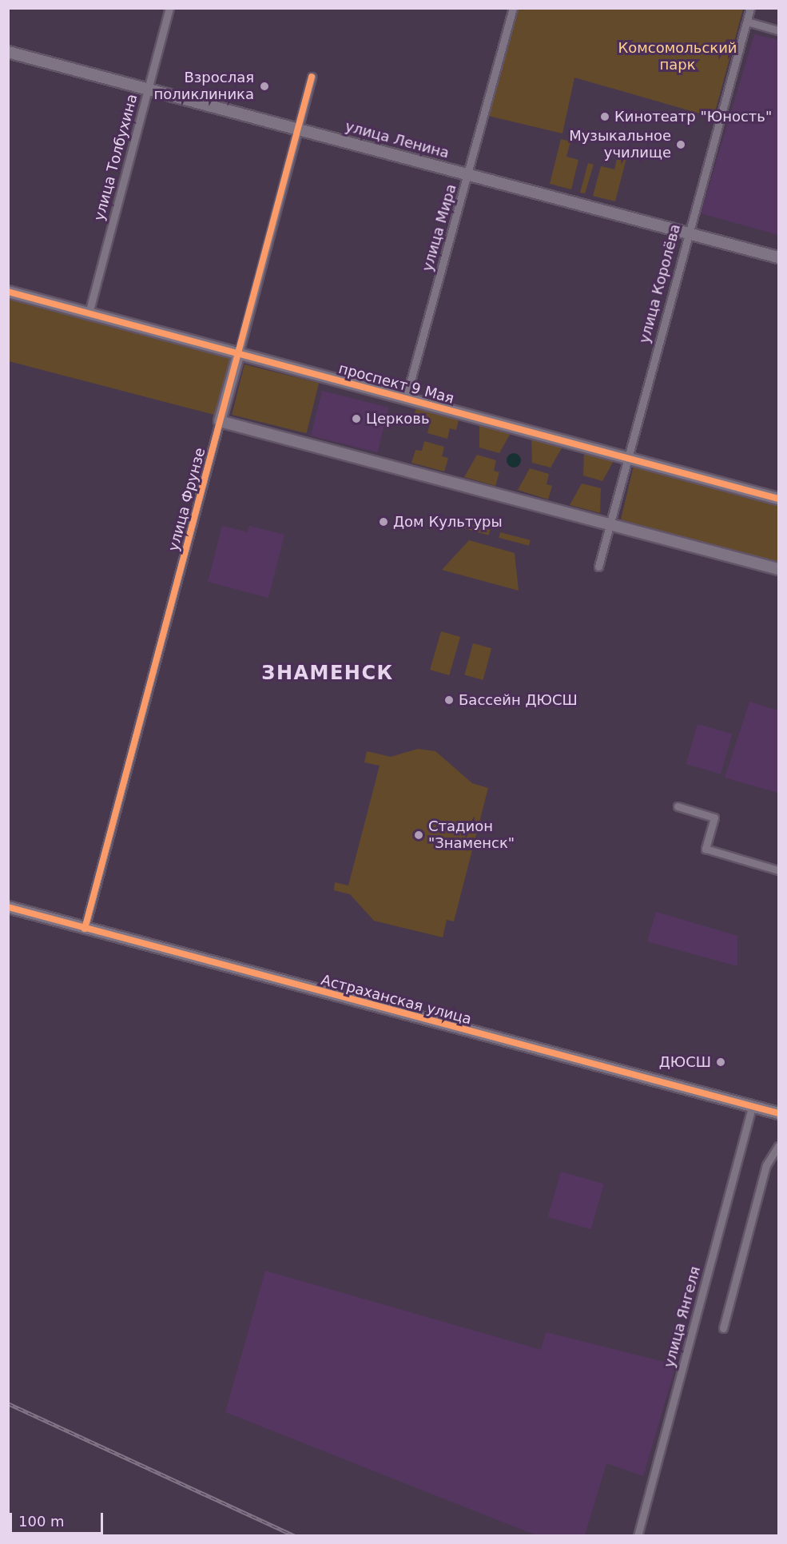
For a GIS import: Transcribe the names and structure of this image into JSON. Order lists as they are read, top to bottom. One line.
{"streets":{"street":["улица Ленина","улица Толбухина","улица Мира","улица Королёва","проспект 9 Мая","улица Фрунзе","Астраханская улица","улица Янгеля"]},"crossings":[["улица Ленина","улица Толбухина"],["улица Ленина","улица Мира"],["улица Ленина","улица Королёва"],["улица Ленина","улица Фрунзе"],["улица Толбухина","проспект 9 Мая"],["улица Мира","проспект 9 Мая"],["улица Королёва","проспект 9 Мая"],["проспект 9 Мая","улица Фрунзе"],["улица Фрунзе","Астраханская улица"],["Астраханская улица","улица Янгеля"]],"districts":["ЗНАМЕНСК"],"parks":["Комсомольский парк"],"places":["Взрослая поликлиника","Кинотеатр \"Юность\"","Музыкальное училище","Церковь","Дом Культуры","Бассейн ДЮСШ","Стадион \"Знаменск\"","ДЮСШ"],"scale_bar":"100 m"}
